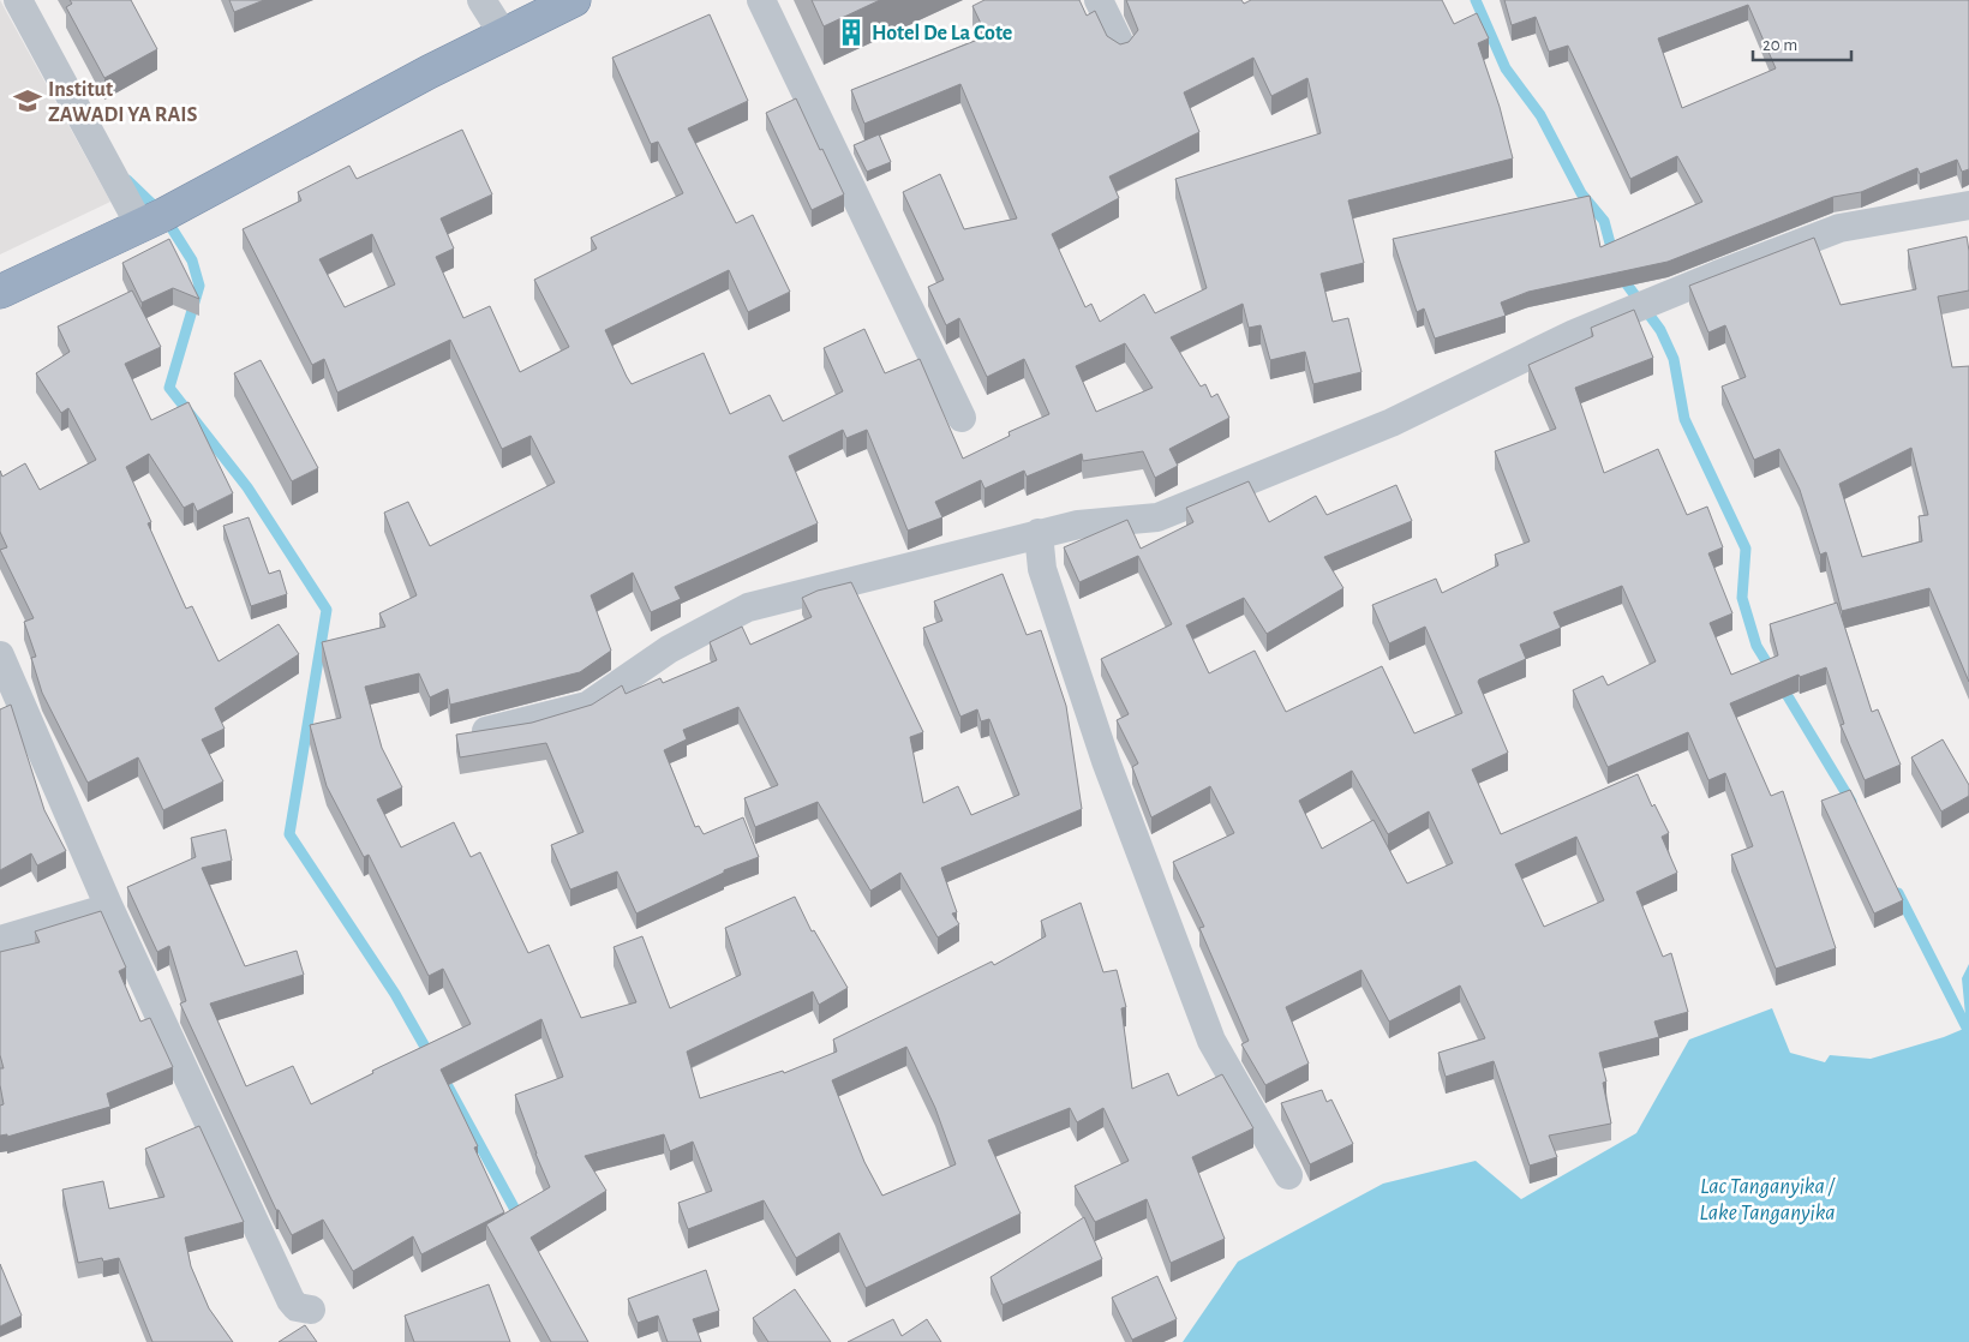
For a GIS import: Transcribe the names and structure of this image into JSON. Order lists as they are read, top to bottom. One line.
{"water":["Lac Tanganyika / Lake Tanganyika"],"places":{"building":["Hotel De La Cote"],"school or university":["Institut ZAWADI YA RAIS"]},"scale_bar":"20 m"}
